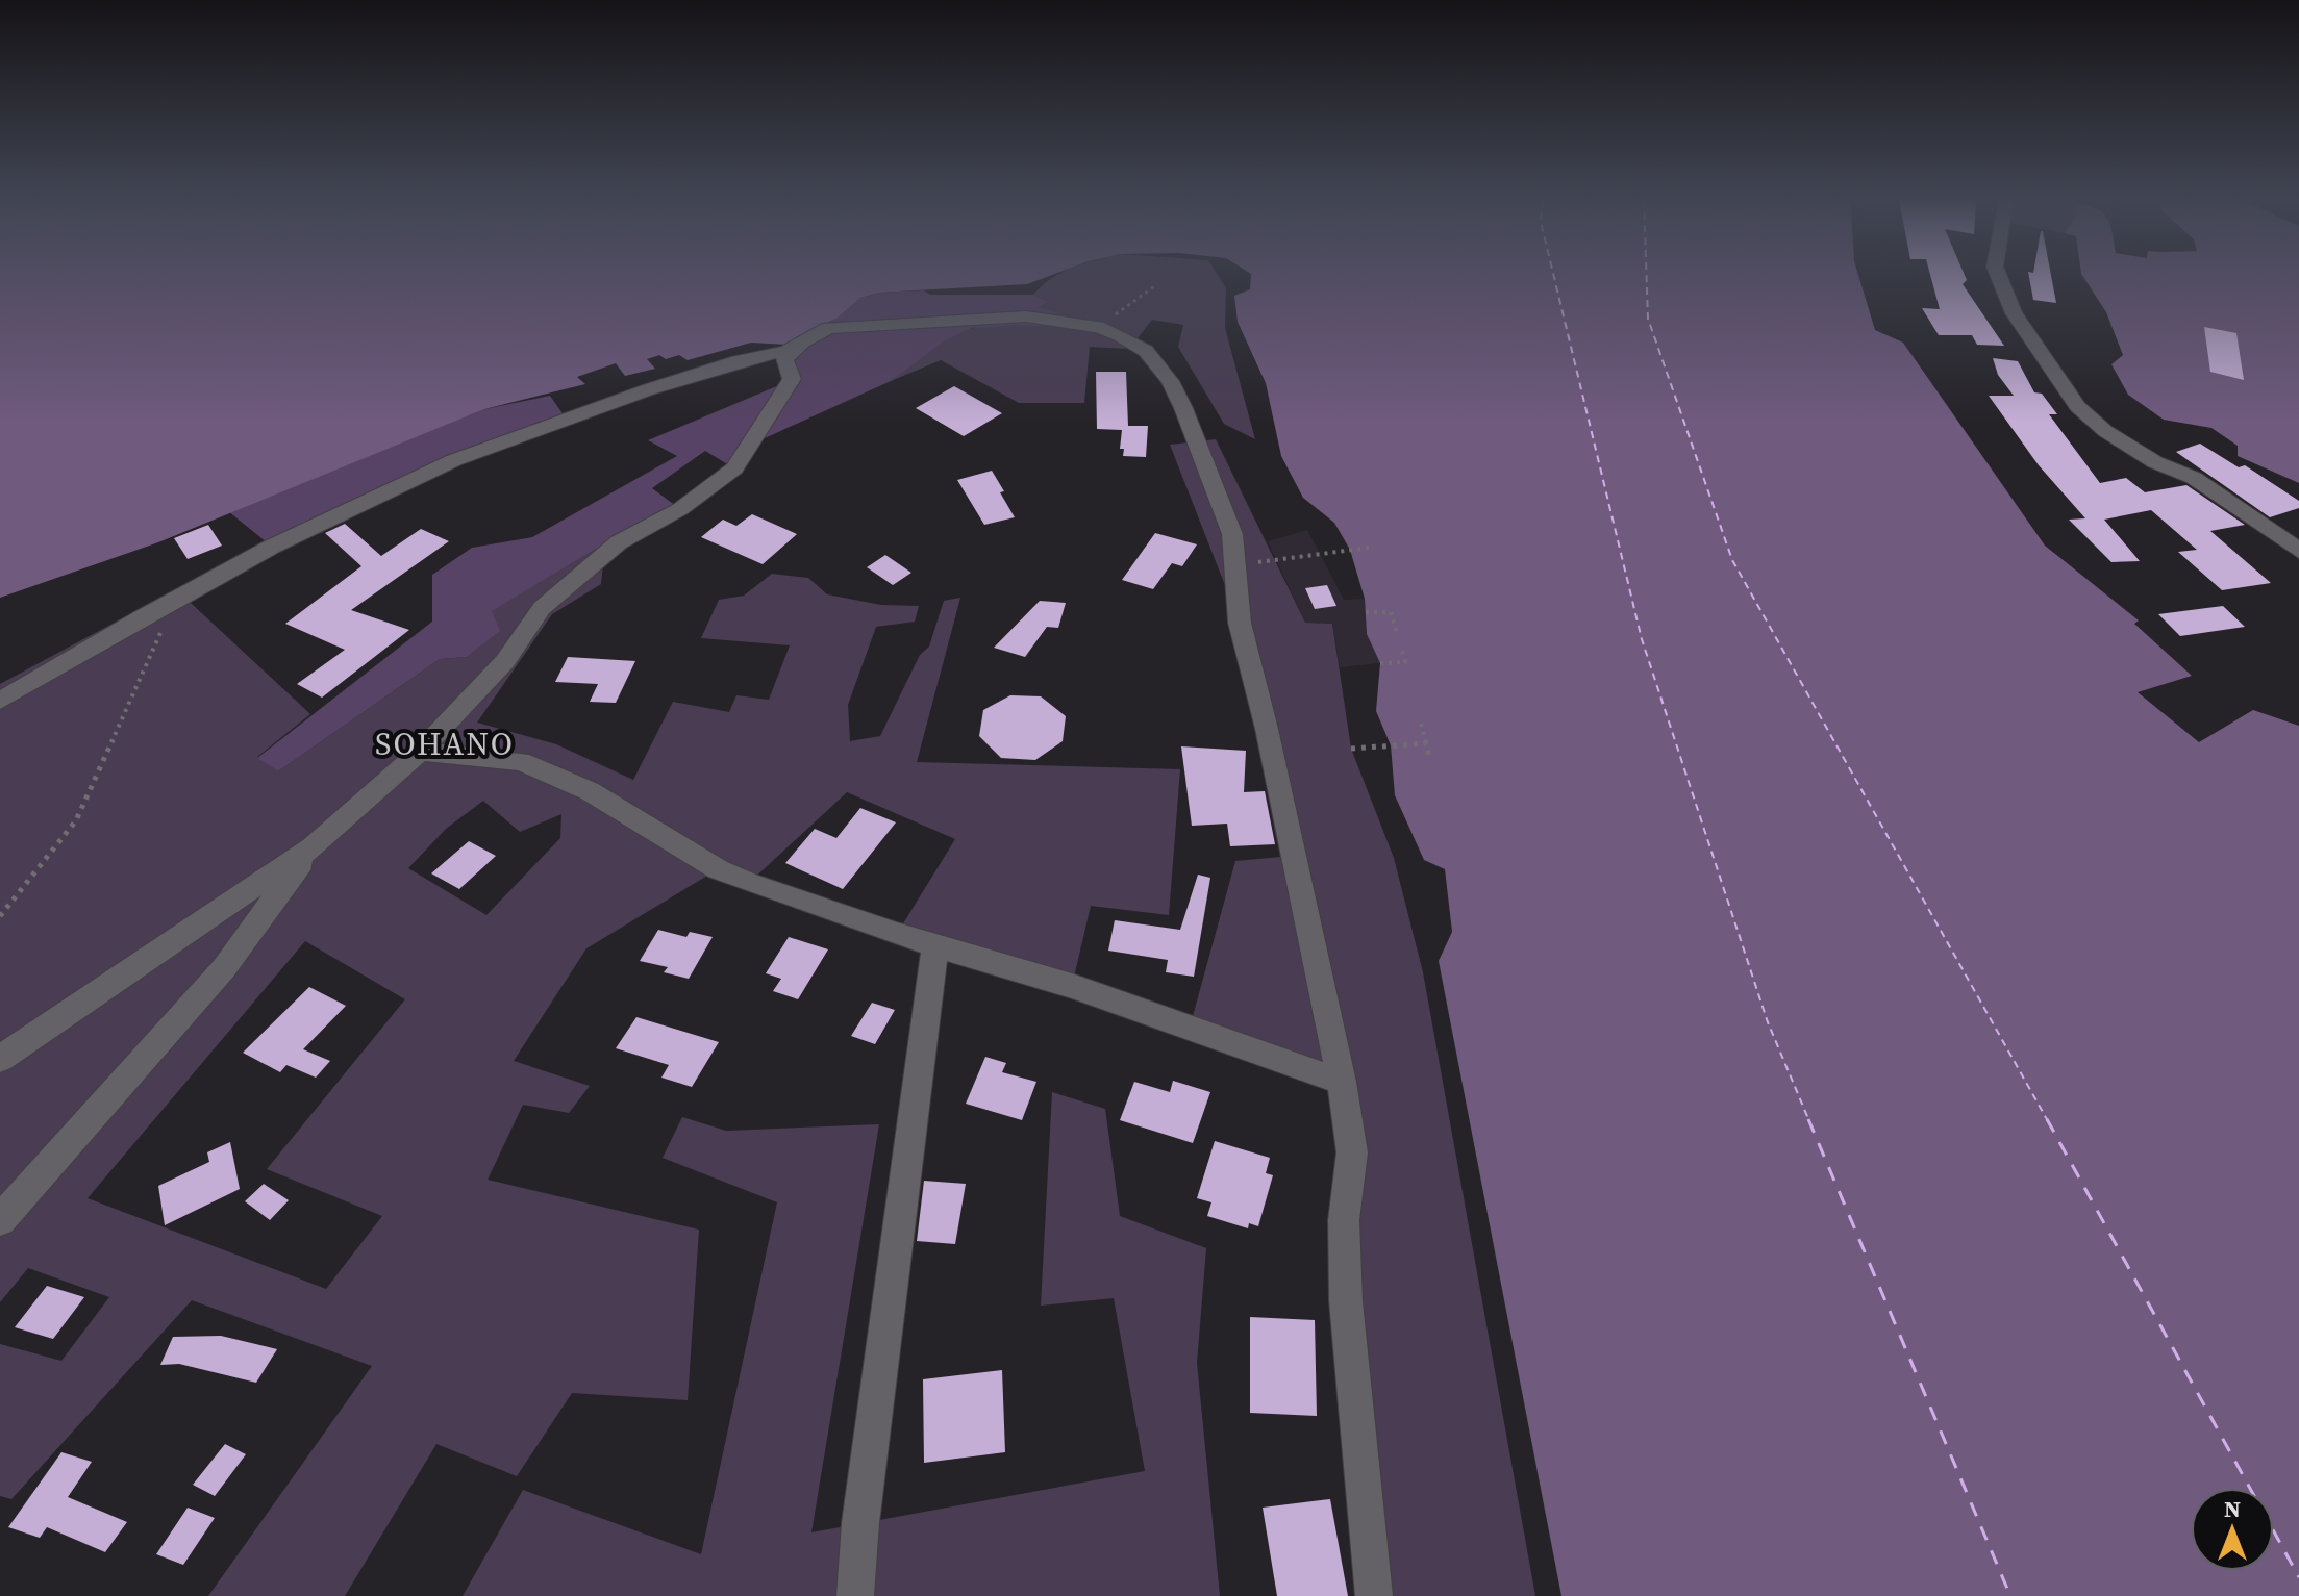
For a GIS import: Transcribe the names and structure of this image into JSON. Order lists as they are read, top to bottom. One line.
{"districts":["SOHANO"],"north":"top"}
